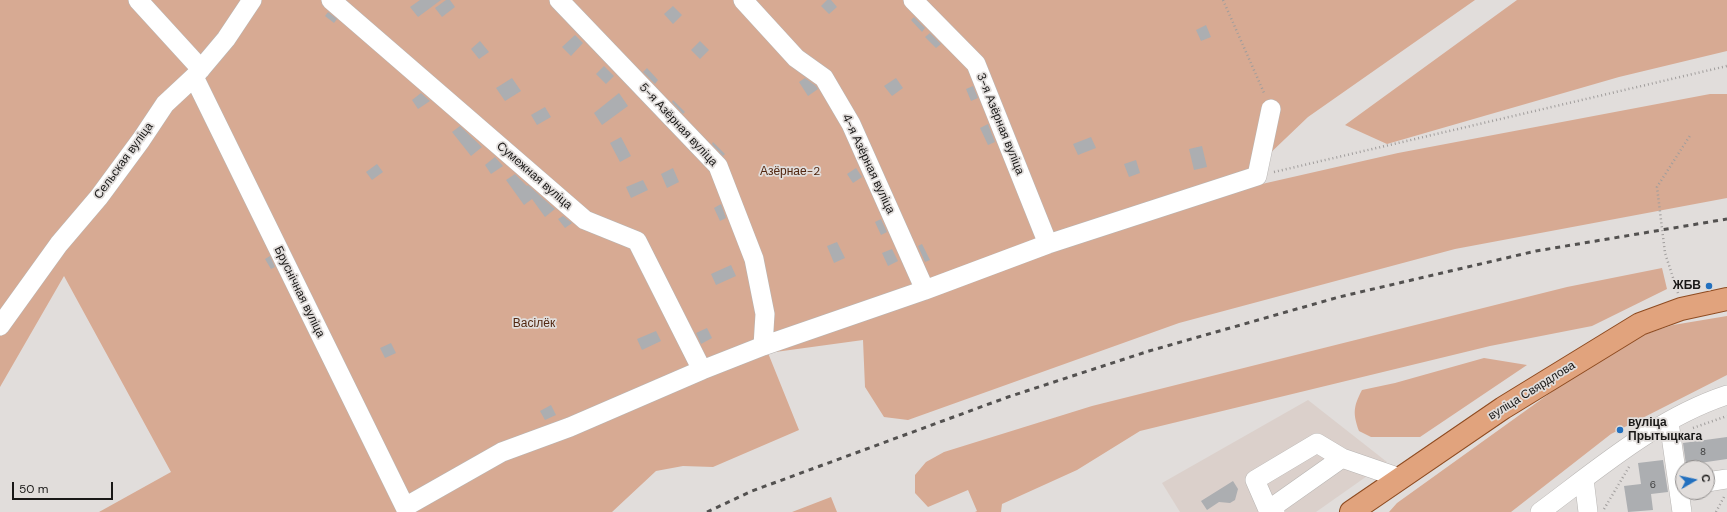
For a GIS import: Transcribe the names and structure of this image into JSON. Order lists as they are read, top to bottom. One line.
{"streets":{"main road":["вуліца Свярдлова"],"street":["3-я Азёрная вуліца","5-я Азёрная вуліца","Сельская вуліца","4-я Азёрная вуліца","Сумежная вуліца","Бруснічная вуліца"]},"crossings":[["Сельская вуліца","Бруснічная вуліца"],["Сумежная вуліца","Бруснічная вуліца"]],"parks":["Азёрнае-2","Васілёк"],"places":["ЖБВ","вуліца Прытыцкага"],"house_numbers":["8","6"],"scale_bar":"50 m","north":"right"}
